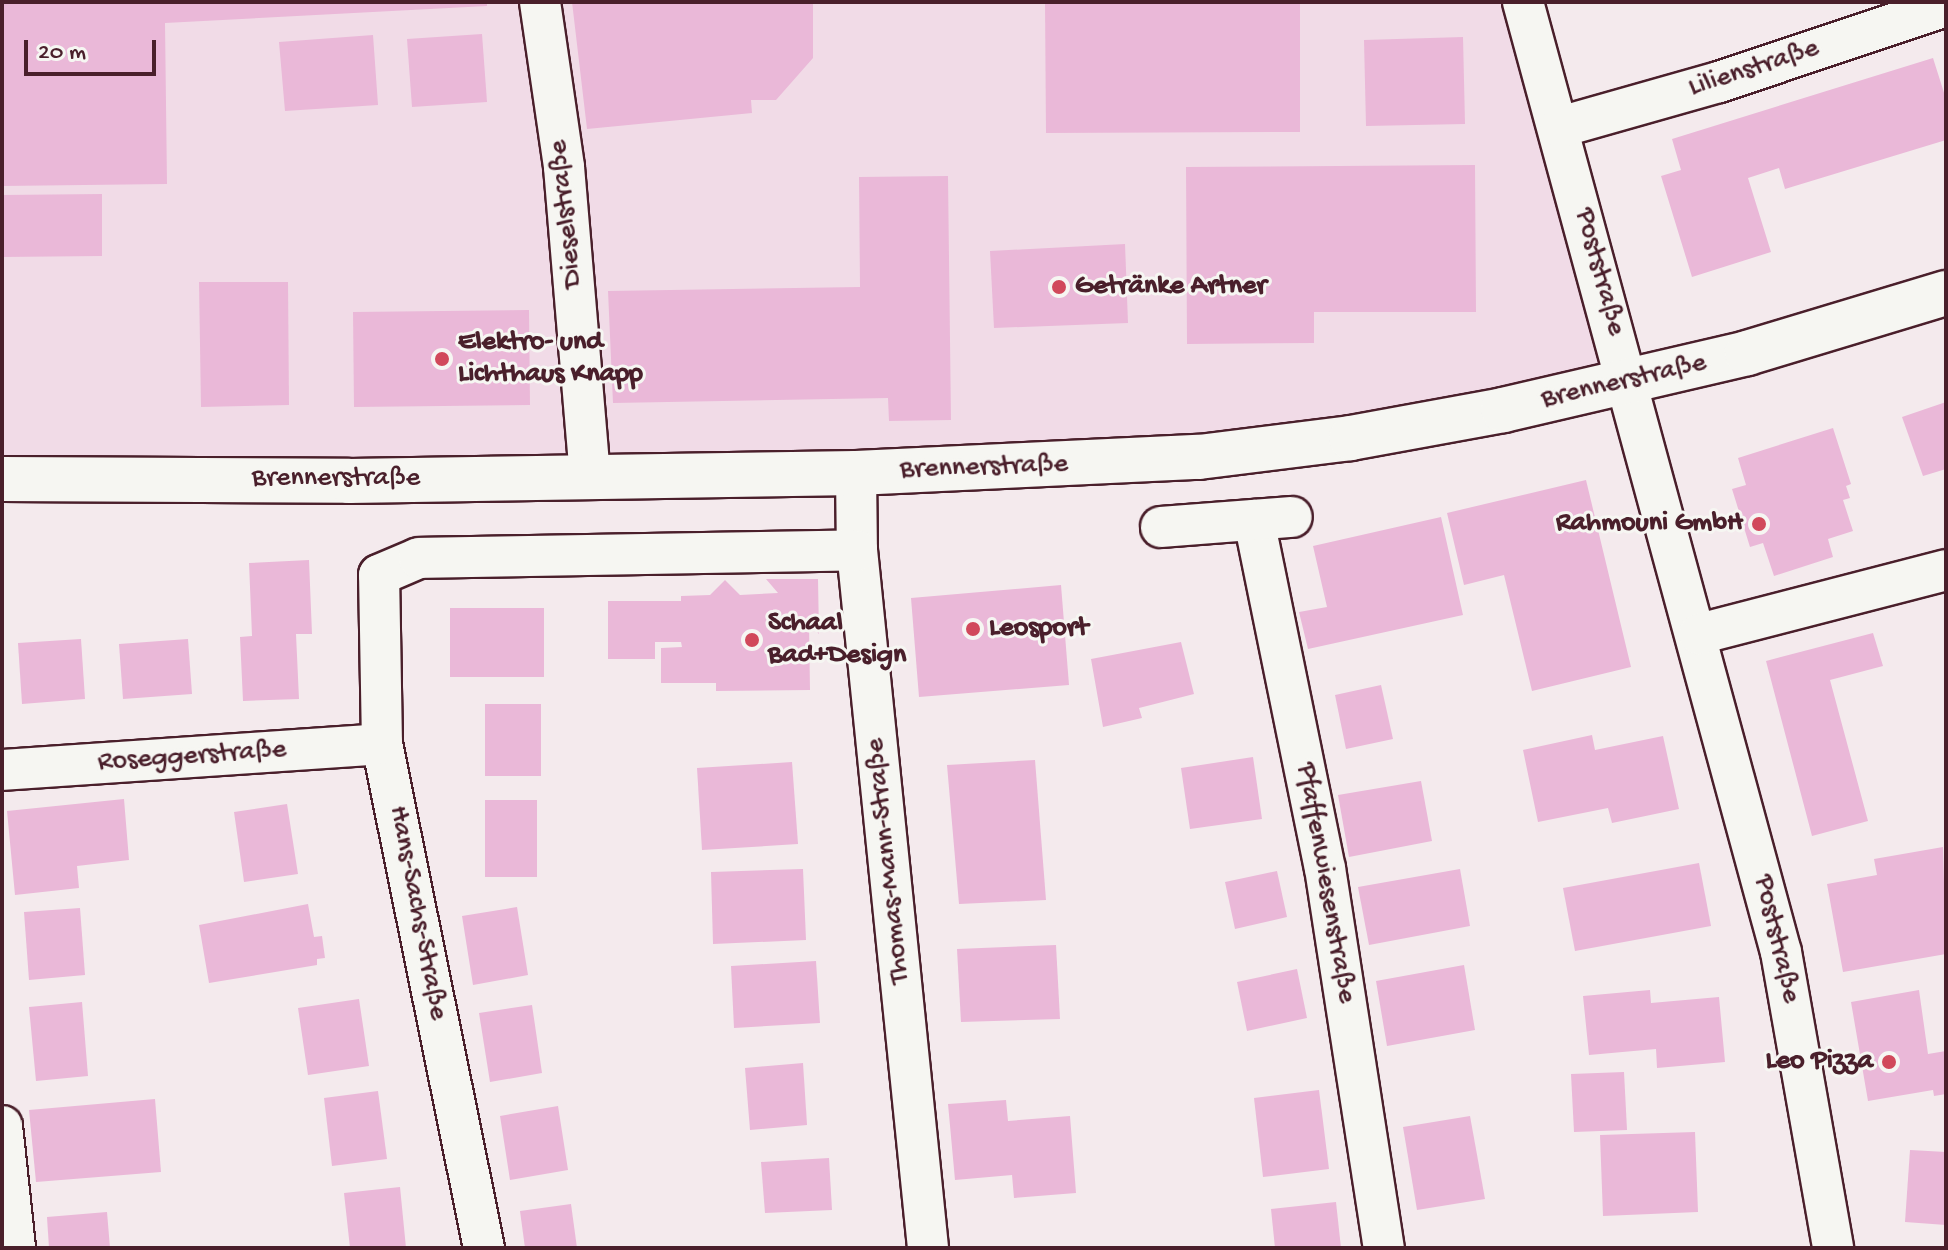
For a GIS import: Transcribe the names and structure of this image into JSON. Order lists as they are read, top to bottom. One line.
{"streets":{"main road":["Brennerstraße"],"street":["Lilienstraße","Dieselstraße","Poststraße","Roseggerstraße","Thomas-Mann-Straße","Pfaffenwiesenstraße","Hans-Sachs-Straße"]},"crossings":[["Lilienstraße","Poststraße"],["Dieselstraße","Brennerstraße"],["Poststraße","Brennerstraße"],["Brennerstraße","Thomas-Mann-Straße"],["Roseggerstraße","Hans-Sachs-Straße"],["Thomas-Mann-Straße","Hans-Sachs-Straße"]],"places":["Getränke Artner","Elektro- und Lichthaus Knapp","Rahmouni GmbH","Leosport","Schaal Bad+Design","Leo Pizza"],"scale_bar":"20 m"}
